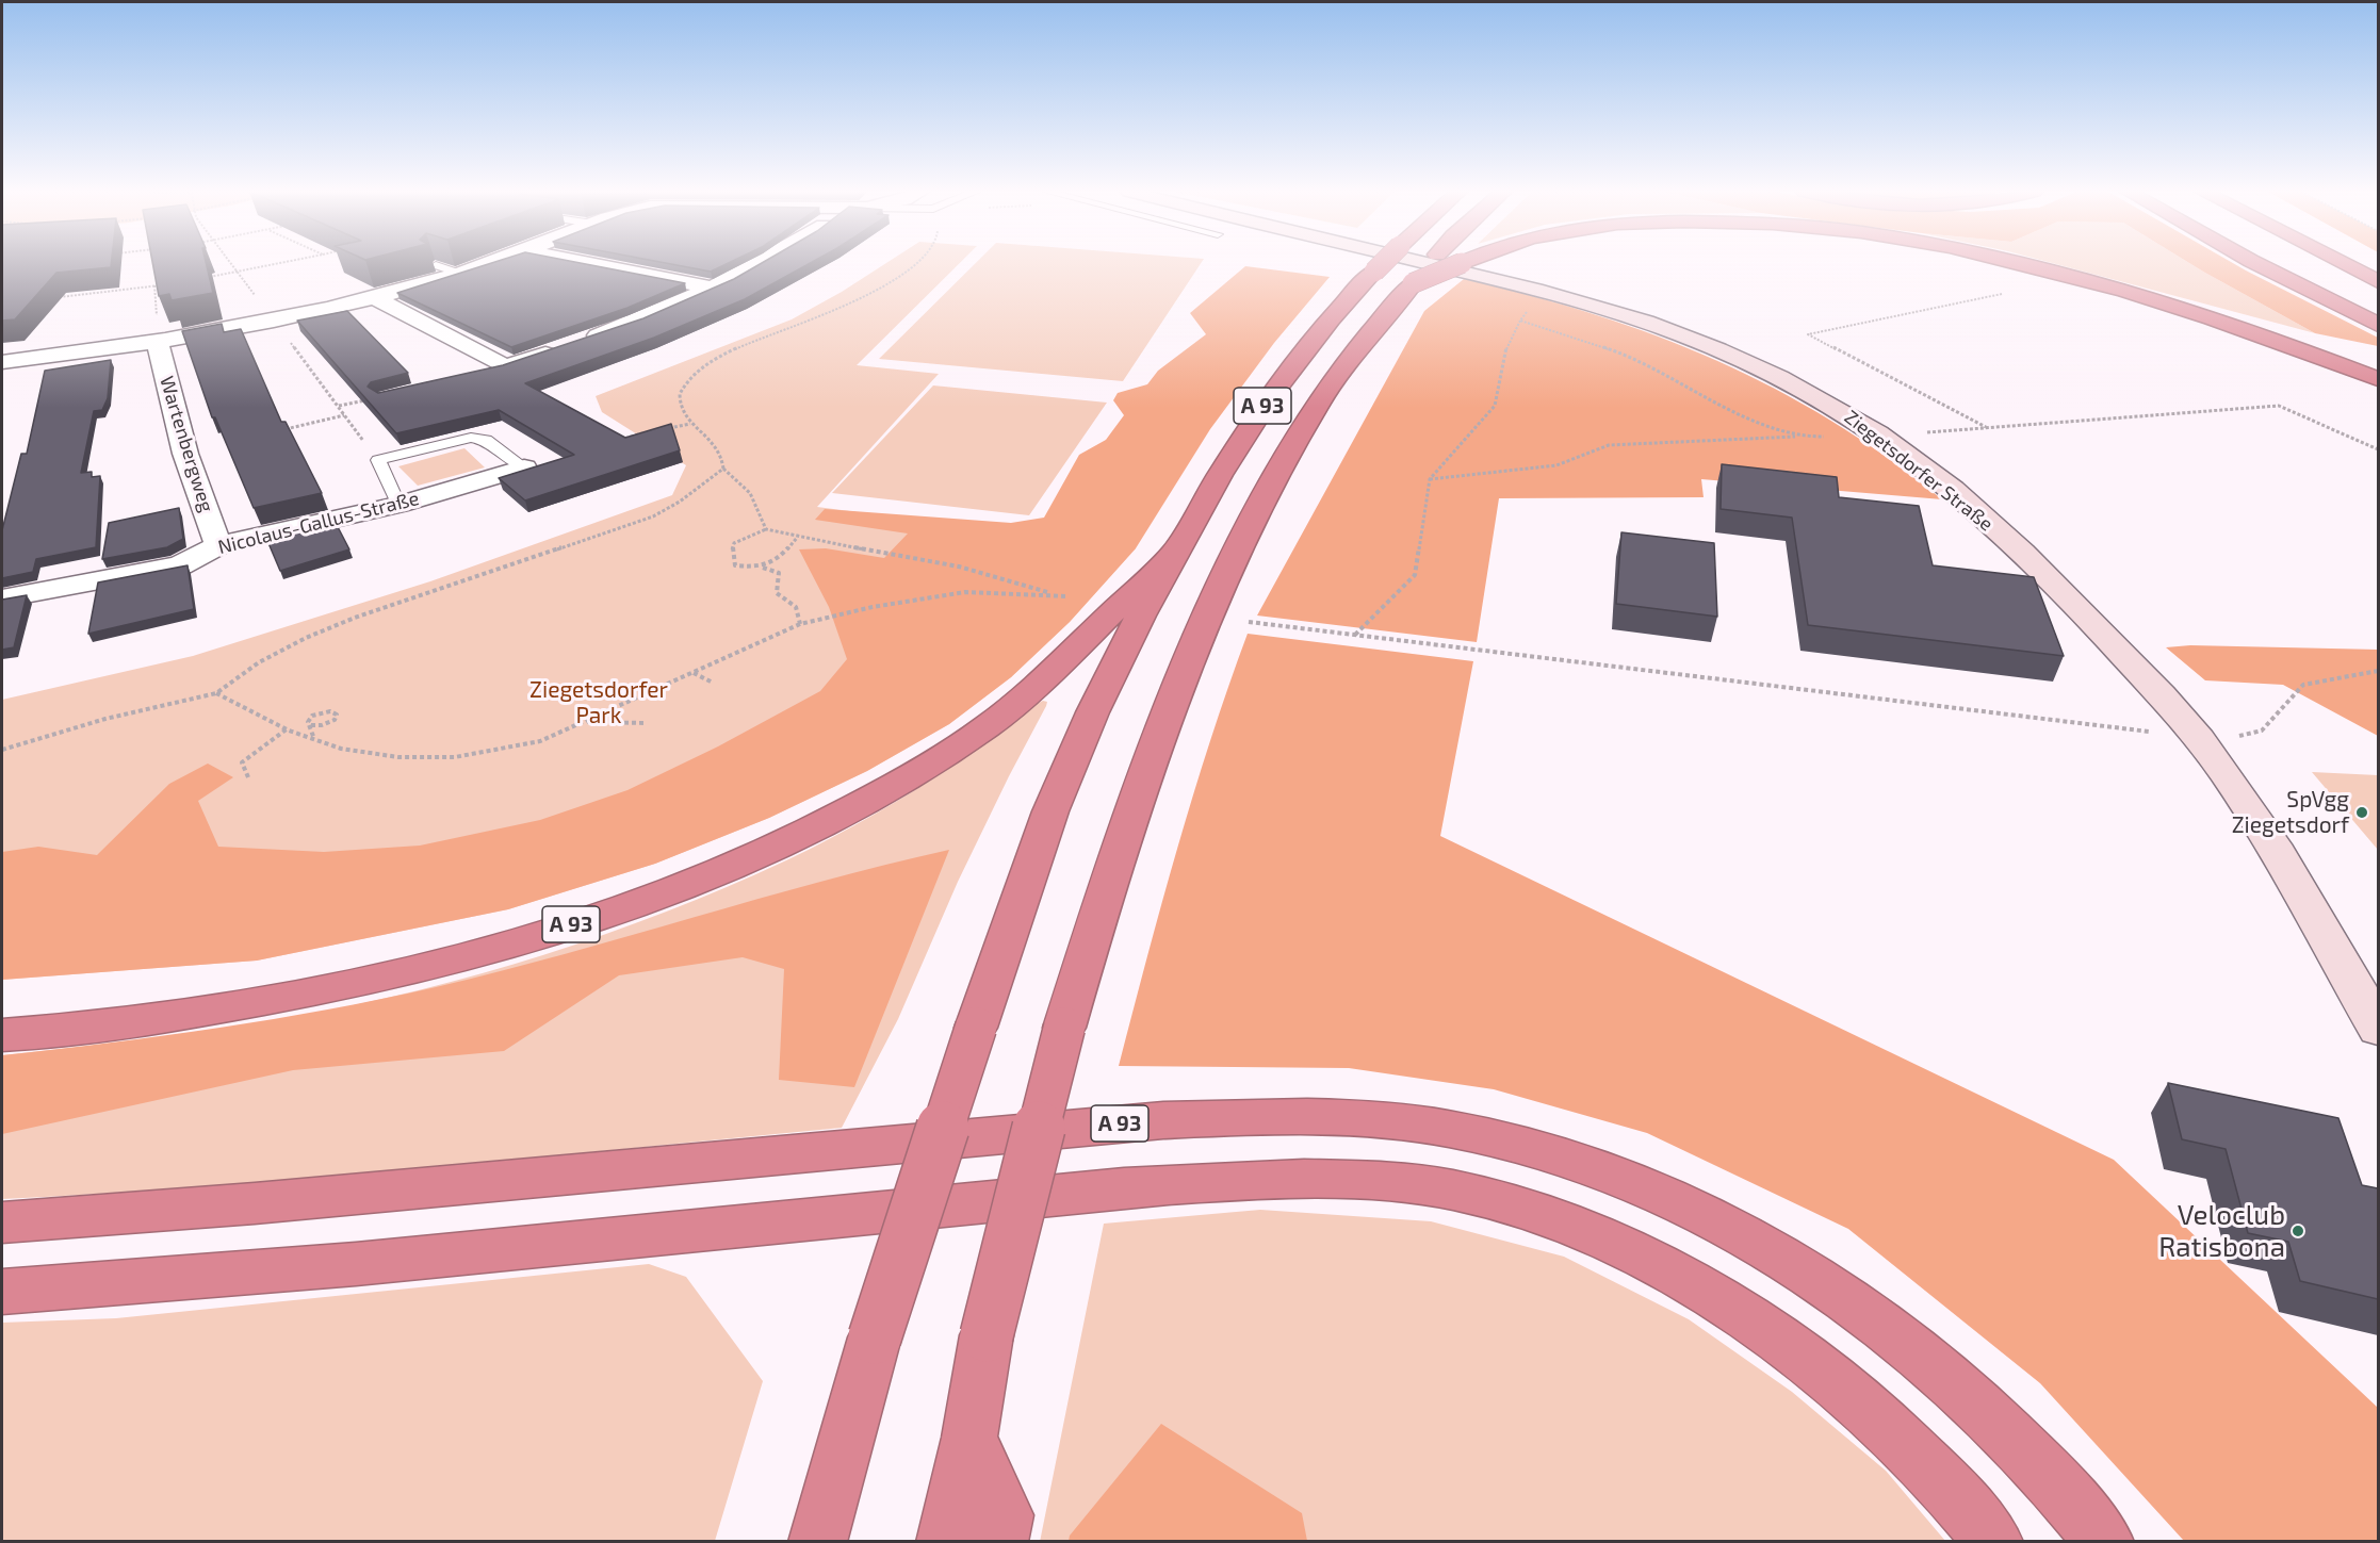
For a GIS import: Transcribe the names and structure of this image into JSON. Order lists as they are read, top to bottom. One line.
{"streets":{"highway":["A 93"],"street":["Wartenbergweg","Ziegetsdorfer Straße","Nicolaus-Gallus-Straße"]},"crossings":[["Wartenbergweg","Nicolaus-Gallus-Straße"]],"parks":["Ziegetsdorfer Park"],"places":["SpVgg Ziegetsdorf","Veloclub Ratisbona"]}
